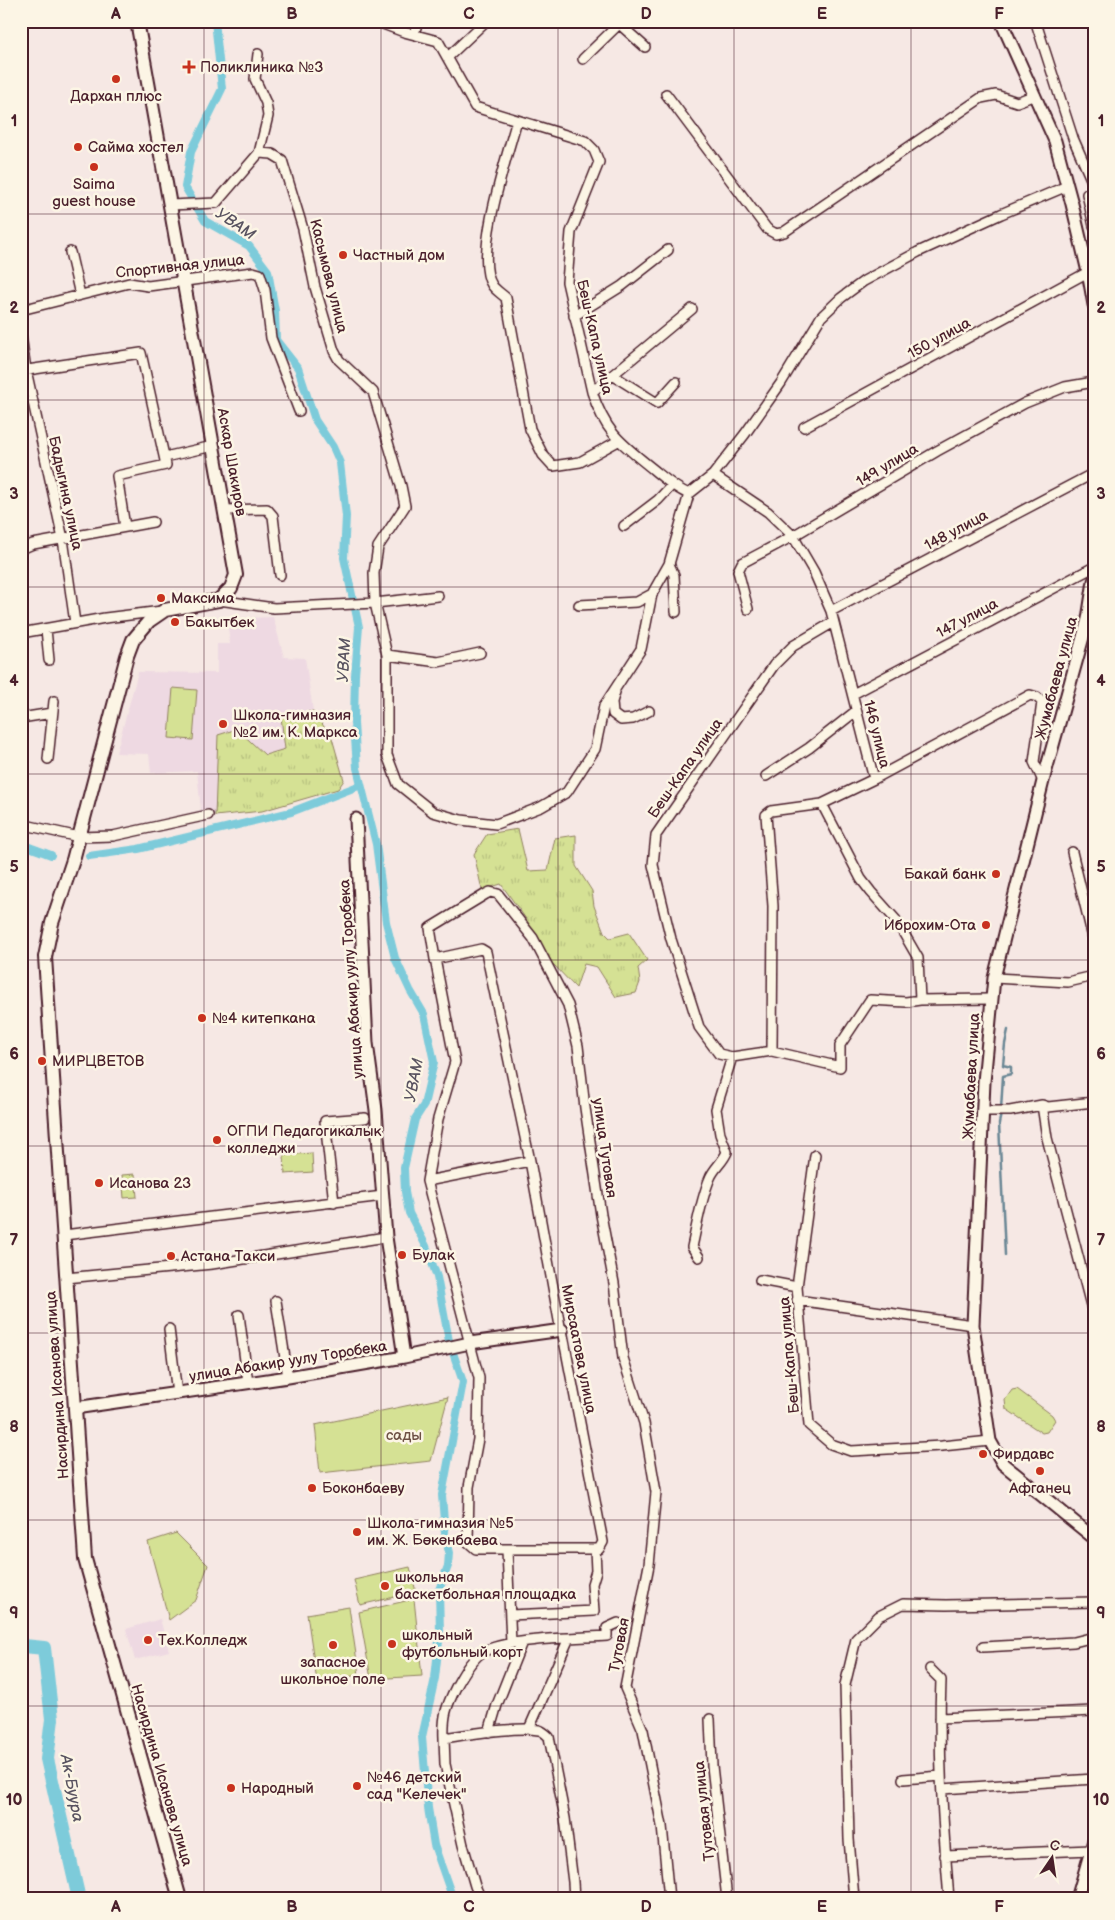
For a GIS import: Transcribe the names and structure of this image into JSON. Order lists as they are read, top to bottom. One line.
{"streets":{"main road":["Аскар Шакиров","Насирдина Исанова улица"],"street":["Спортивная улица","Касымова улица","Беш-Капа улица","150 улица","149 улица","Бадыгина улица","148 улица","147 улица","Жумабаева улица","146 улица","улица Абакир уулу Торобека","улица Тутовая","Мирсаатова улица","Тутовая","Тутовая улица"]},"crossings":[["Спортивная улица","Аскар Шакиров"],["Касымова улица","Беш-Капа улица"],["Беш-Капа улица","Жумабаева улица"],["Беш-Капа улица","146 улица"],["149 улица","146 улица"],["148 улица","146 улица"],["147 улица","146 улица"],["Жумабаева улица","146 улица"],["улица Абакир уулу Торобека","Насирдина Исанова улица"],["улица Тутовая","Мирсаатова улица"],["улица Тутовая","Тутовая"]],"water":["УВАМ","Ак-Буура"],"parks":["сады"],"places":{"health":["Поликлиника №3"],"other":["Дархан плюс","Сайма хостел","Saima guest house","Частный дом","Максима","Бакытбек","Школа-гимназия №2 им. К. Маркса","Бакай банк","Иброхим-Ота","№4 китепкана","МИРЦВЕТОВ","ОГПИ Педагогикалык колледжи","Исанова 23","Булак","Астана Такси","Фирдавс","Афганец","Боконбаеву","Школа-гимназия №5 им. Ж. Бөкөнбаева","школьная баскетбольная площадка","Тех.Колледж","школьный футбольный корт","запасное школьное поле","№46 детский сад \"Келечек\"","Народный"]},"north":"top","grid":{"columns":["A","B","C","D","E","F"],"rows":["1","2","3","4","5","6","7","8","9","10"]}}
